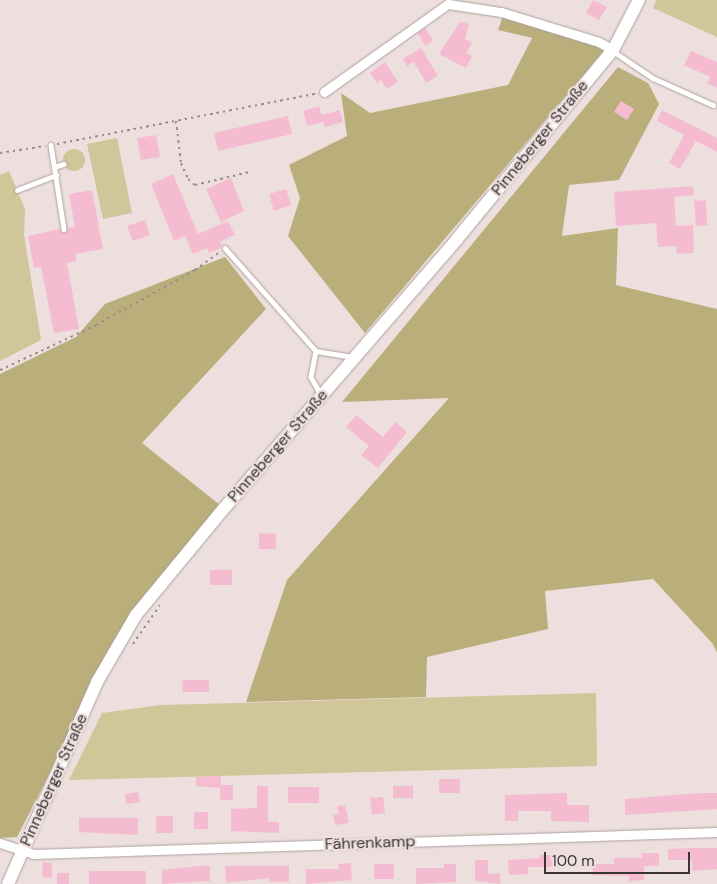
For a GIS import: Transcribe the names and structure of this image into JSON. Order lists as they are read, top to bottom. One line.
{"streets":{"main road":["Pinneberger Straße"],"street":["Fährenkamp"]},"crossings":[["Pinneberger Straße","Fährenkamp"]],"scale_bar":"100 m"}
